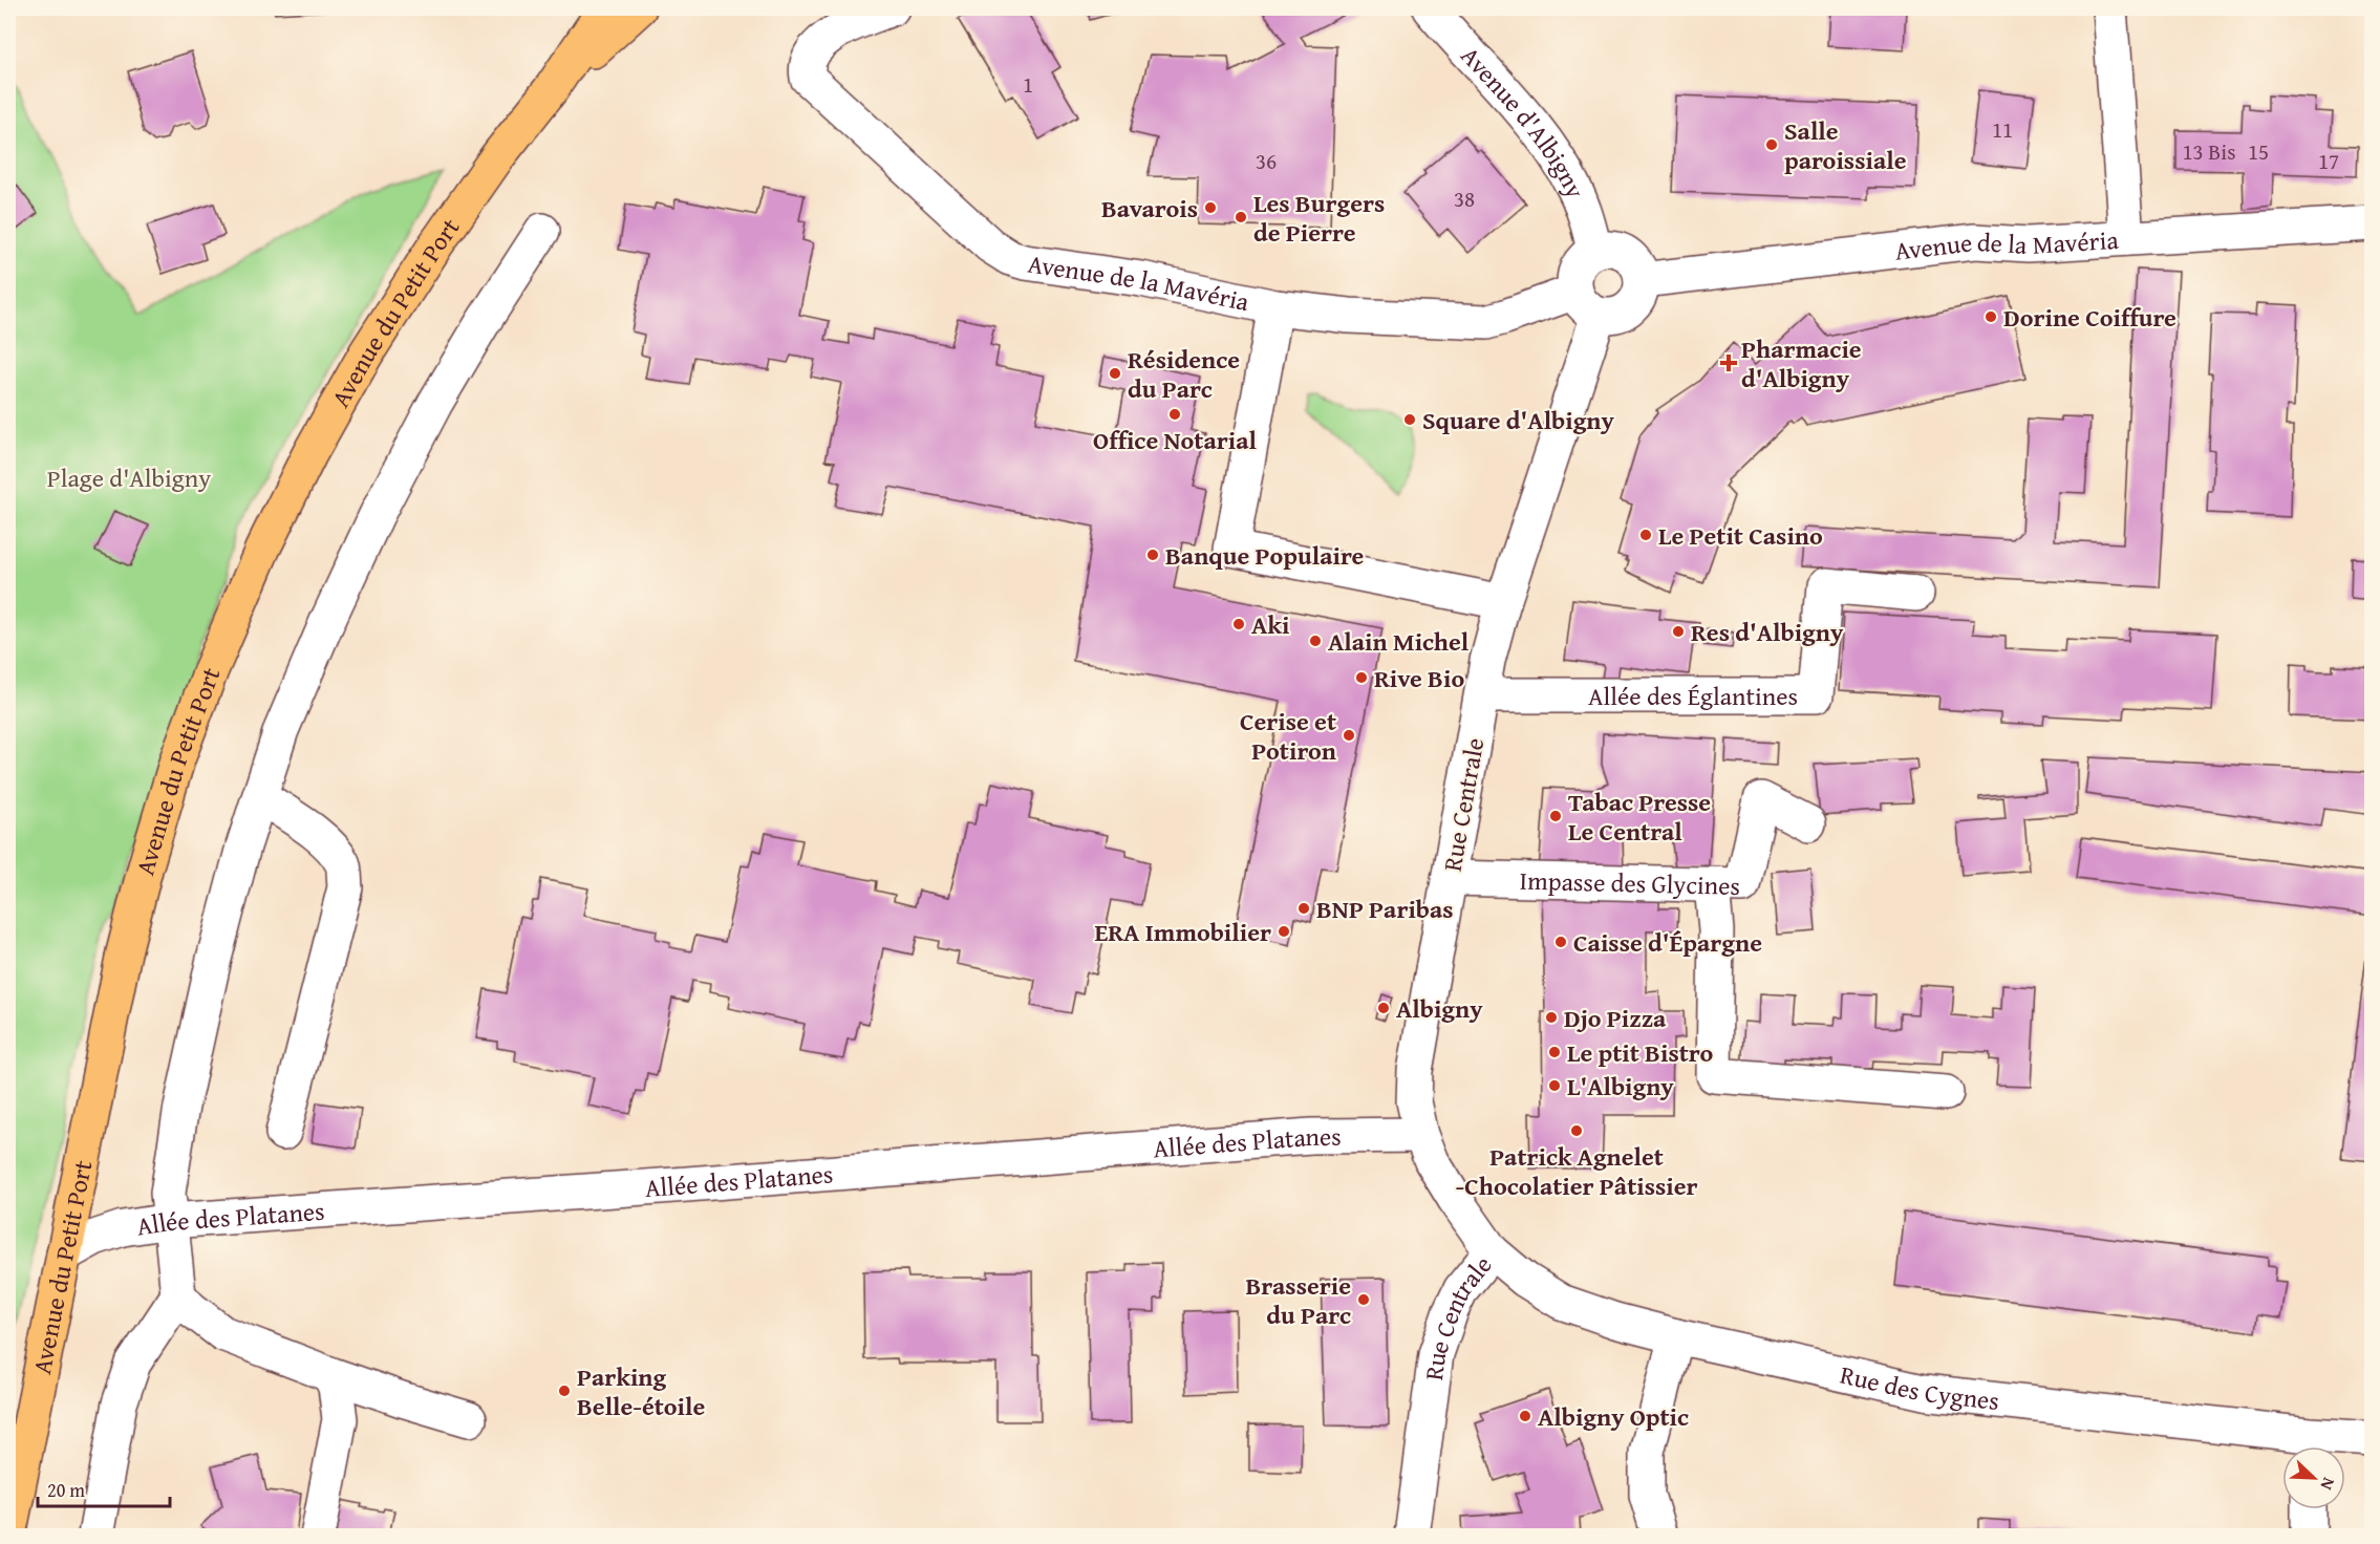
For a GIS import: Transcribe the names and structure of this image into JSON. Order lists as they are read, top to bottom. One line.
{"streets":{"main road":["Avenue du Petit Port"],"street":["Avenue d'Albigny","Avenue de la Mavéria","Allée des Églantines","Rue Centrale","Impasse des Glycines","Allée des Platanes","Rue des Cygnes"]},"crossings":[["Avenue d'Albigny","Avenue de la Mavéria"],["Avenue d'Albigny","Rue Centrale"],["Avenue de la Mavéria","Rue Centrale"],["Avenue du Petit Port","Allée des Platanes"],["Allée des Églantines","Rue Centrale"],["Rue Centrale","Impasse des Glycines"],["Rue Centrale","Allée des Platanes"],["Rue Centrale","Rue des Cygnes"]],"parks":["Plage d'Albigny"],"places":{"other":["Salle paroissiale","Bavarois","Les Burgers de Pierre","Dorine Coiffure","Résidence du Parc","Office Notarial","Square d'Albigny","Le Petit Casino","Banque Populaire","Aki","Res d'Albigny","Alain Michel","Rive Bio","Cerise et Potiron","Tabac Presse Le Central","BNP Paribas","ERA Immobilier","Caisse d'Épargne","Albigny","Djo Pizza","Le ptit Bistro","L'Albigny","Patrick Agnelet -Chocolatier Pâtissier","Brasserie du Parc","Parking Belle-étoile","Albigny Optic"],"health":["Pharmacie d'Albigny"]},"house_numbers":["1","11","13 Bis","15","36","17","38"],"scale_bar":"20 m","north":"bottom right"}
